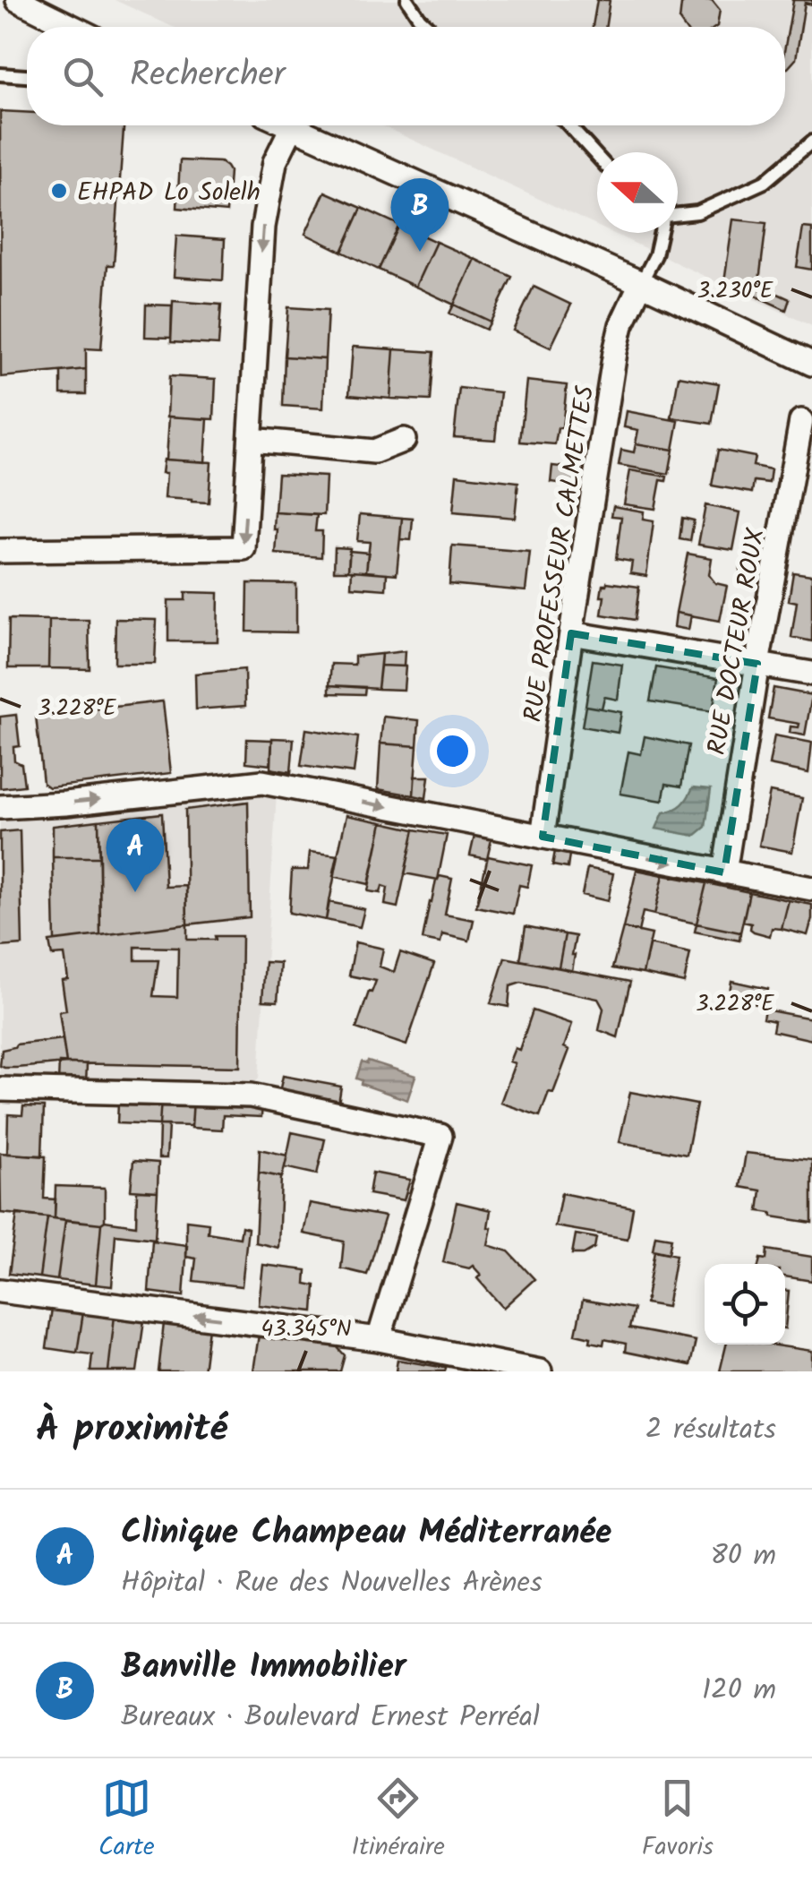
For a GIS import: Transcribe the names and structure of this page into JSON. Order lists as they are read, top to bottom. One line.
{"streets":{"street":["RUE PROFESSEUR CALMETTES","RUE DOCTEUR ROUX"]},"places":["EHPAD Lo Solelh"],"north":"left","page":{"search":"Rechercher","pins":["B","A"],"heading":["À proximité","2 résultats"],"list":[{"mark":"A","name":"Clinique Champeau Méditerranée","note":"Hôpital · Rue des Nouvelles Arènes","value":"80 m"},{"mark":"B","name":"Banville Immobilier","note":"Bureaux · Boulevard Ernest Perréal","value":"120 m"}],"nav":["Carte","Itinéraire","Favoris"]},"coordinates":["3.230°E","3.228°E","43.345°N"]}
